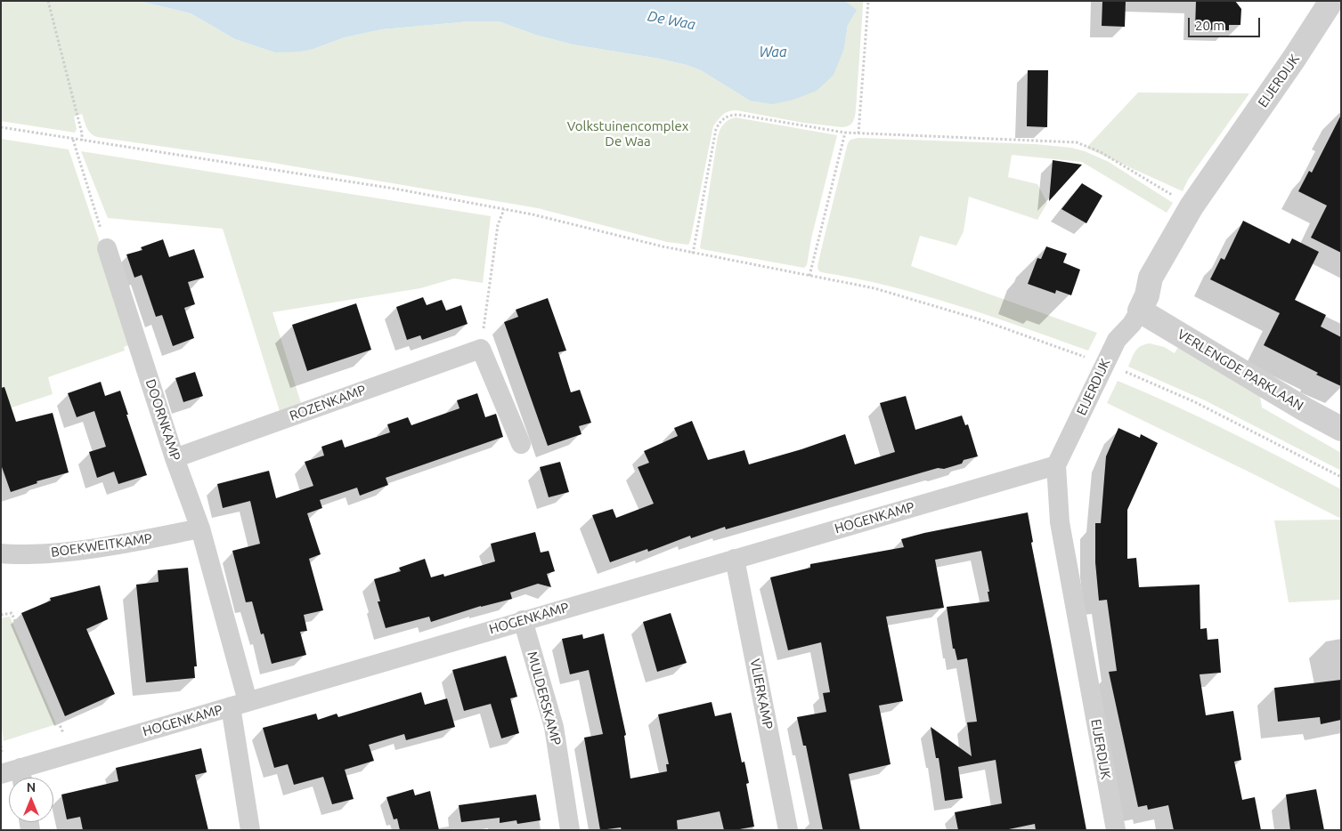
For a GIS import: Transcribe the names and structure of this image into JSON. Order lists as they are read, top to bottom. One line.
{"streets":{"street":["EIJERDIJK","VERLENGDE PARKLAAN","ROZENKAMP","DOORNKAMP","HOGENKAMP","BOEKWEITKAMP","VLIERKAMP","MULDERSKAMP"]},"crossings":[["EIJERDIJK","VERLENGDE PARKLAAN"],["EIJERDIJK","HOGENKAMP"],["ROZENKAMP","DOORNKAMP"],["DOORNKAMP","HOGENKAMP"],["DOORNKAMP","BOEKWEITKAMP"],["HOGENKAMP","VLIERKAMP"],["HOGENKAMP","MULDERSKAMP"]],"water":["De Waa","Waa"],"parks":["Volkstuinencomplex De Waa"],"scale_bar":"20 m","north":"top"}
